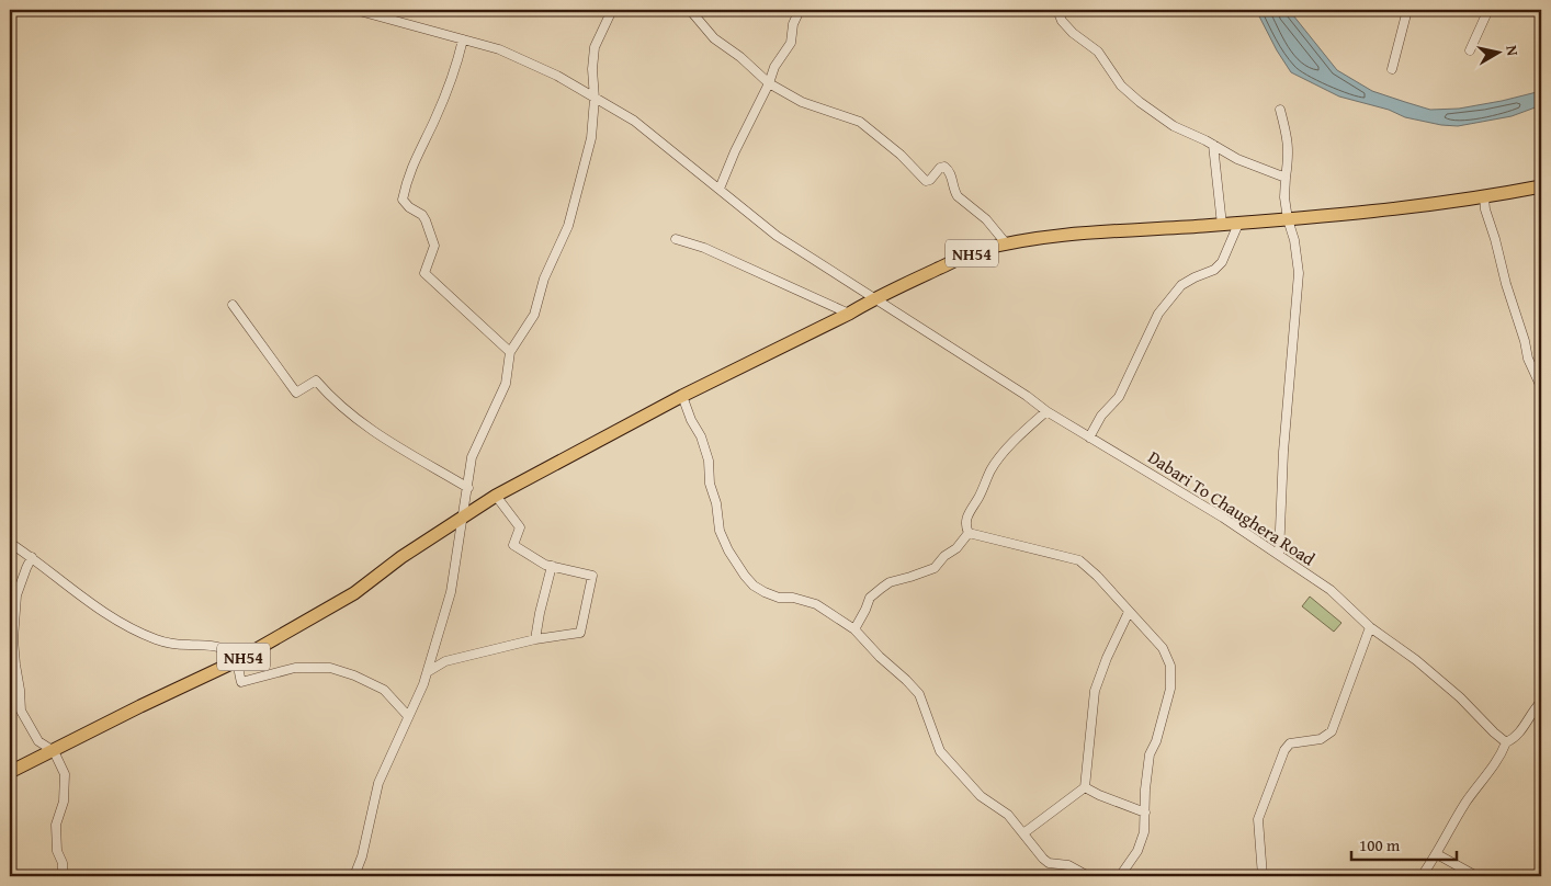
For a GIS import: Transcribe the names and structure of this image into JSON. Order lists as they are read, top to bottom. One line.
{"streets":{"main road":["NH54"],"street":["Dabari To Chaughera Road"]},"crossings":[["NH54","Dabari To Chaughera Road"]],"scale_bar":"100 m","north":"right"}
